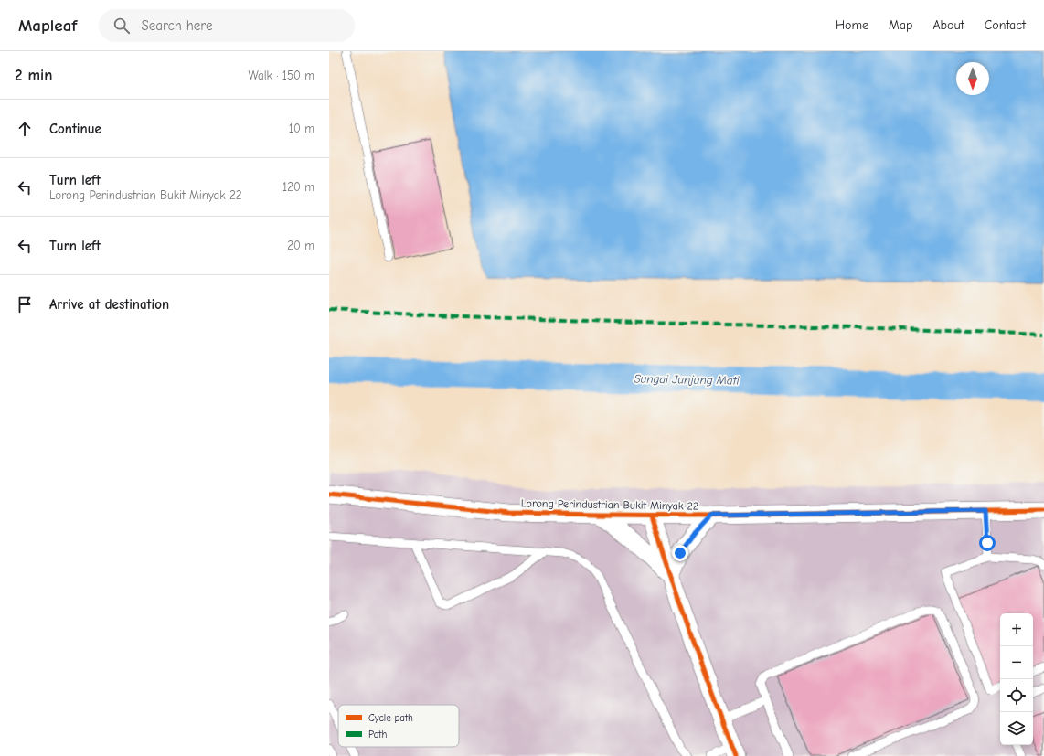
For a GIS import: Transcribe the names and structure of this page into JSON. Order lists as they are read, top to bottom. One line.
{"streets":{"street":["Lorong Perindustrian Bukit Minyak 22"]},"water":["Sungai Junjung Mati"],"legend":["Cycle path","Path"],"north":"bottom","page":{"header":"Mapleaf","search":"Search here","nav":["Home","Map","About","Contact"],"heading":["2 min","Walk · 150 m"],"list":[["Continue","10 m"],["Turn left","Lorong Perindustrian Bukit Minyak 22","120 m"],["Turn left","20 m"],"Arrive at destination"],"map_buttons":["+","−"]}}
